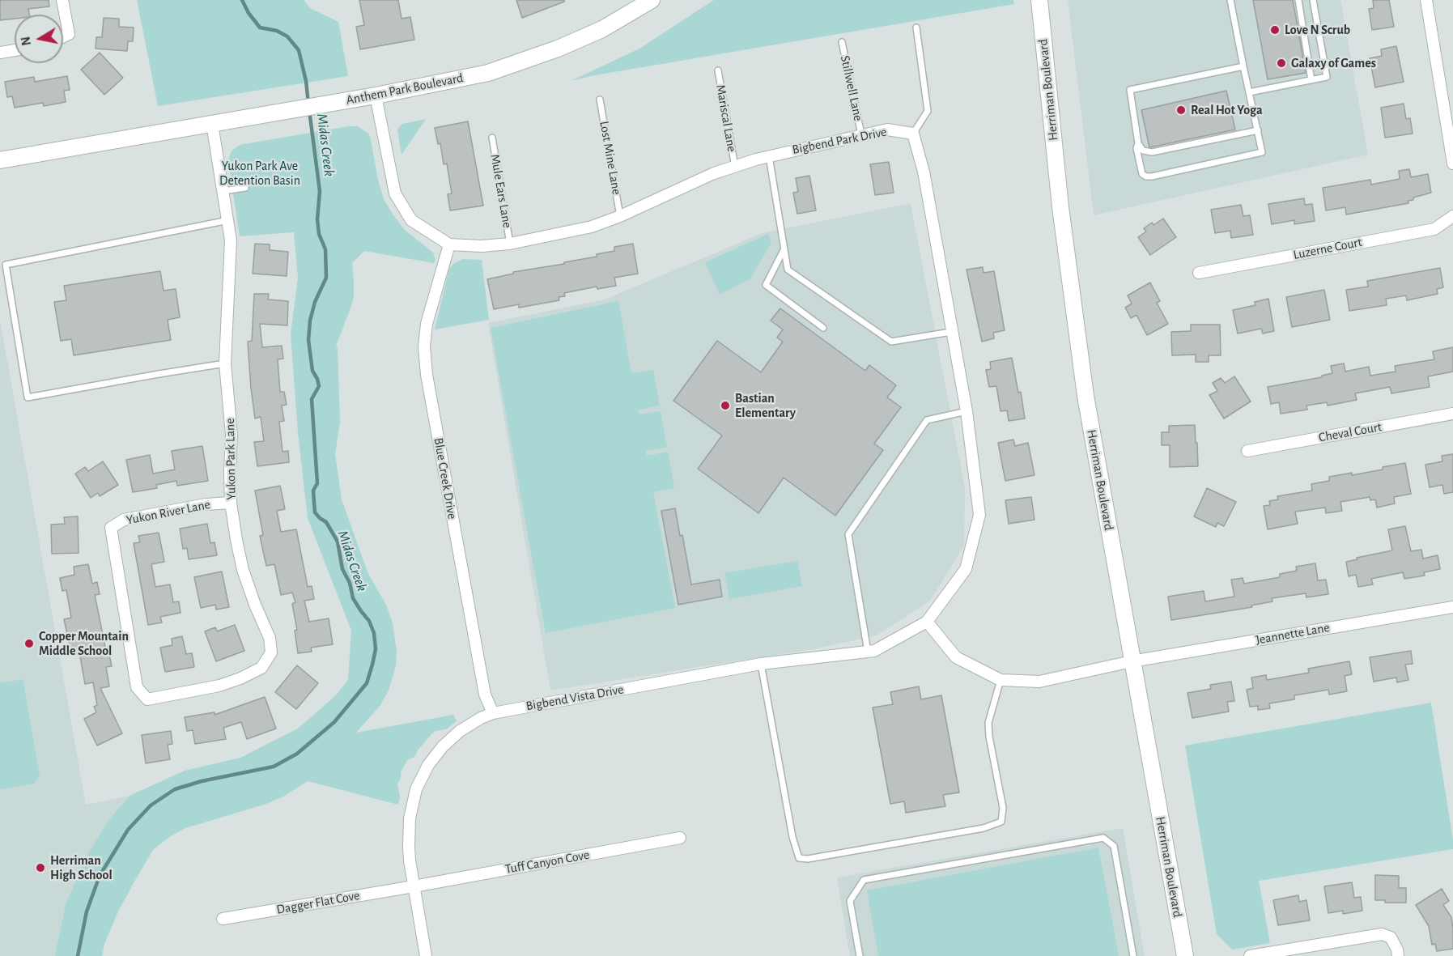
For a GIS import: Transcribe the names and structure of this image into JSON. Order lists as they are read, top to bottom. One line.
{"streets":{"main road":["Anthem Park Boulevard","Herriman Boulevard"],"street":["Bigbend Park Drive","Luzerne Court","Cheval Court","Yukon Park Lane","Blue Creek Drive","Yukon River Lane","Jeannette Lane","Bigbend Vista Drive","Tuff Canyon Cove","Dagger Flat Cove"],"lane":["Stillwell Lane","Mariscal Lane","Lost Mine Lane","Mule Ears Lane"]},"crossings":[["Stillwell Lane","Bigbend Park Drive"],["Anthem Park Boulevard","Bigbend Park Drive"],["Anthem Park Boulevard","Yukon Park Lane"],["Herriman Boulevard","Jeannette Lane"],["Mariscal Lane","Bigbend Park Drive"],["Bigbend Park Drive","Lost Mine Lane"],["Bigbend Park Drive","Mule Ears Lane"],["Bigbend Park Drive","Blue Creek Drive"],["Yukon Park Lane","Yukon River Lane"],["Blue Creek Drive","Bigbend Vista Drive"],["Bigbend Vista Drive","Tuff Canyon Cove"],["Bigbend Vista Drive","Dagger Flat Cove"],["Tuff Canyon Cove","Dagger Flat Cove"]],"water":["Midas Creek"],"parks":["Yukon Park Ave Detention Basin"],"places":["Love N Scrub","Galaxy of Games","Real Hot Yoga","Bastian Elementary","Copper Mountain Middle School","Herriman High School"],"north":"left"}
